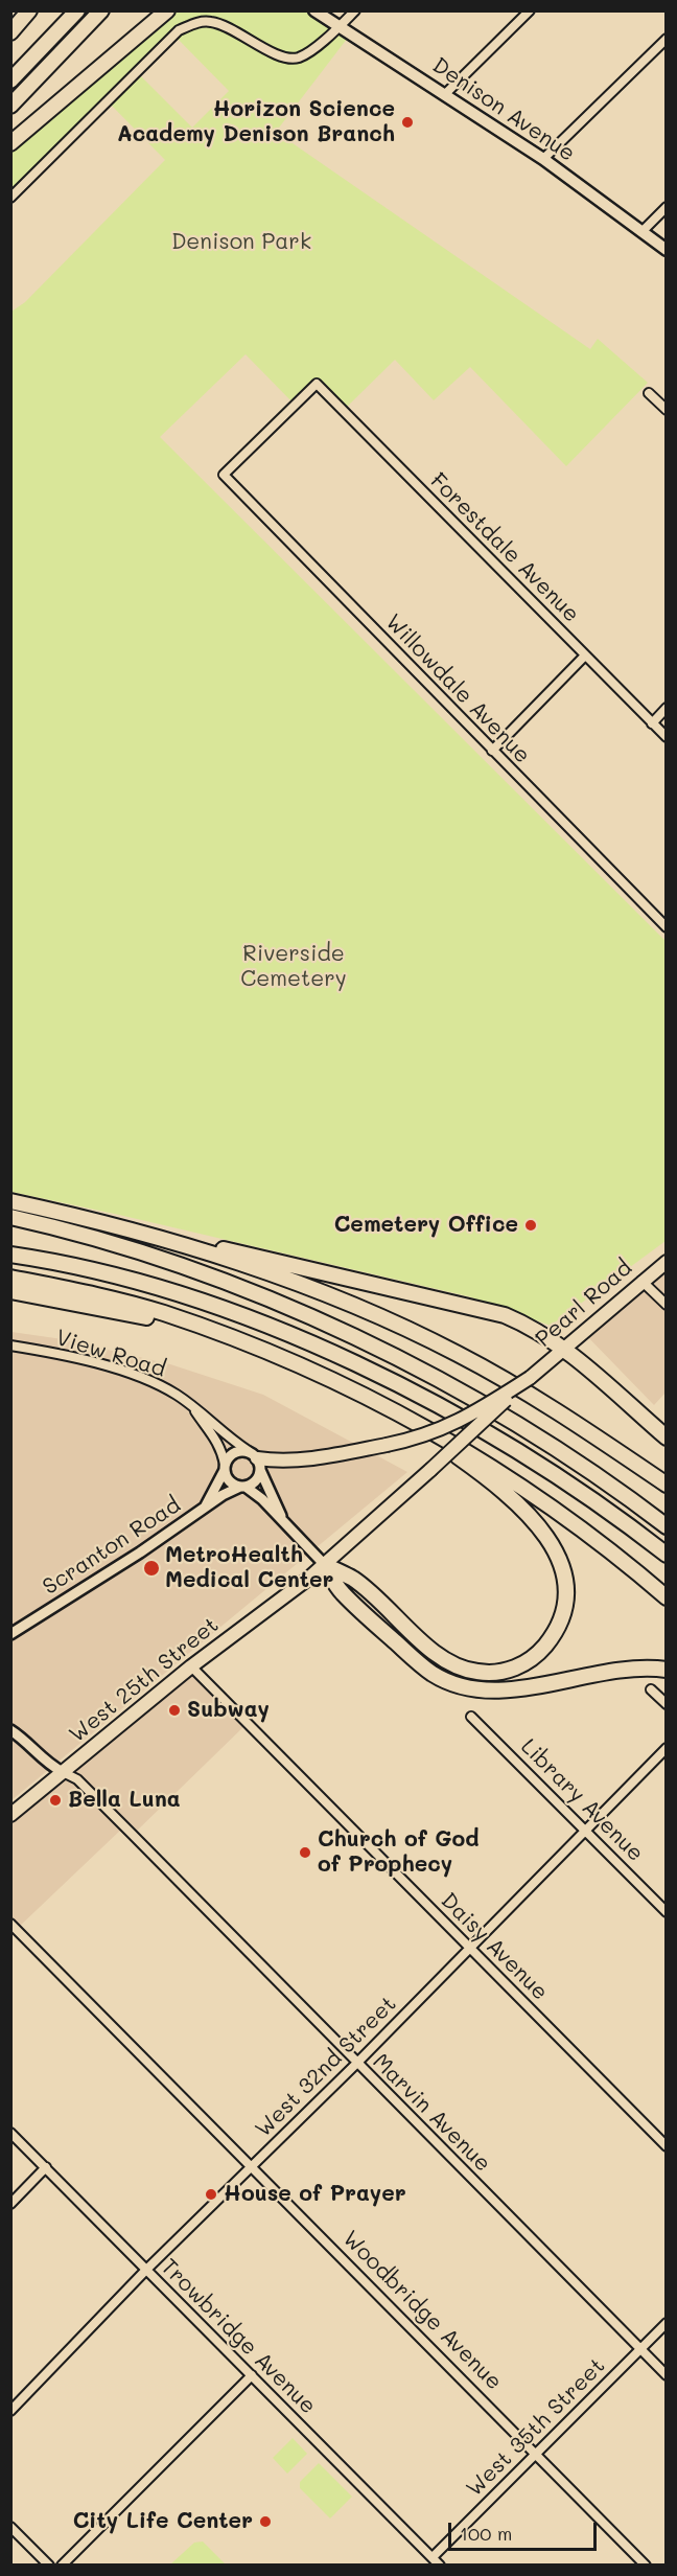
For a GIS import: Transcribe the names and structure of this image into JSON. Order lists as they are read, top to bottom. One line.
{"streets":{"main road":["Denison Avenue","Pearl Road","West 25th Street"],"street":["Forestdale Avenue","Willowdale Avenue","View Road","Scranton Road","Library Avenue","Daisy Avenue","West 32nd Street","Marvin Avenue","Woodbridge Avenue","Trowbridge Avenue","West 35th Street"]},"crossings":[["Forestdale Avenue","Willowdale Avenue"],["Pearl Road","West 25th Street"],["View Road","Scranton Road"],["West 25th Street","Daisy Avenue"],["West 25th Street","Marvin Avenue"],["Library Avenue","West 32nd Street"],["Daisy Avenue","West 32nd Street"],["West 32nd Street","Marvin Avenue"],["West 32nd Street","Woodbridge Avenue"],["West 32nd Street","Trowbridge Avenue"],["Marvin Avenue","West 35th Street"],["Woodbridge Avenue","West 35th Street"],["Trowbridge Avenue","West 35th Street"]],"parks":["Denison Park","Riverside Cemetery"],"places":["Horizon Science Academy Denison Branch","Cemetery Office","MetroHealth Medical Center","Subway","Bella Luna","Church of God of Prophecy","House of Prayer","City Life Center"],"scale_bar":"100 m"}
